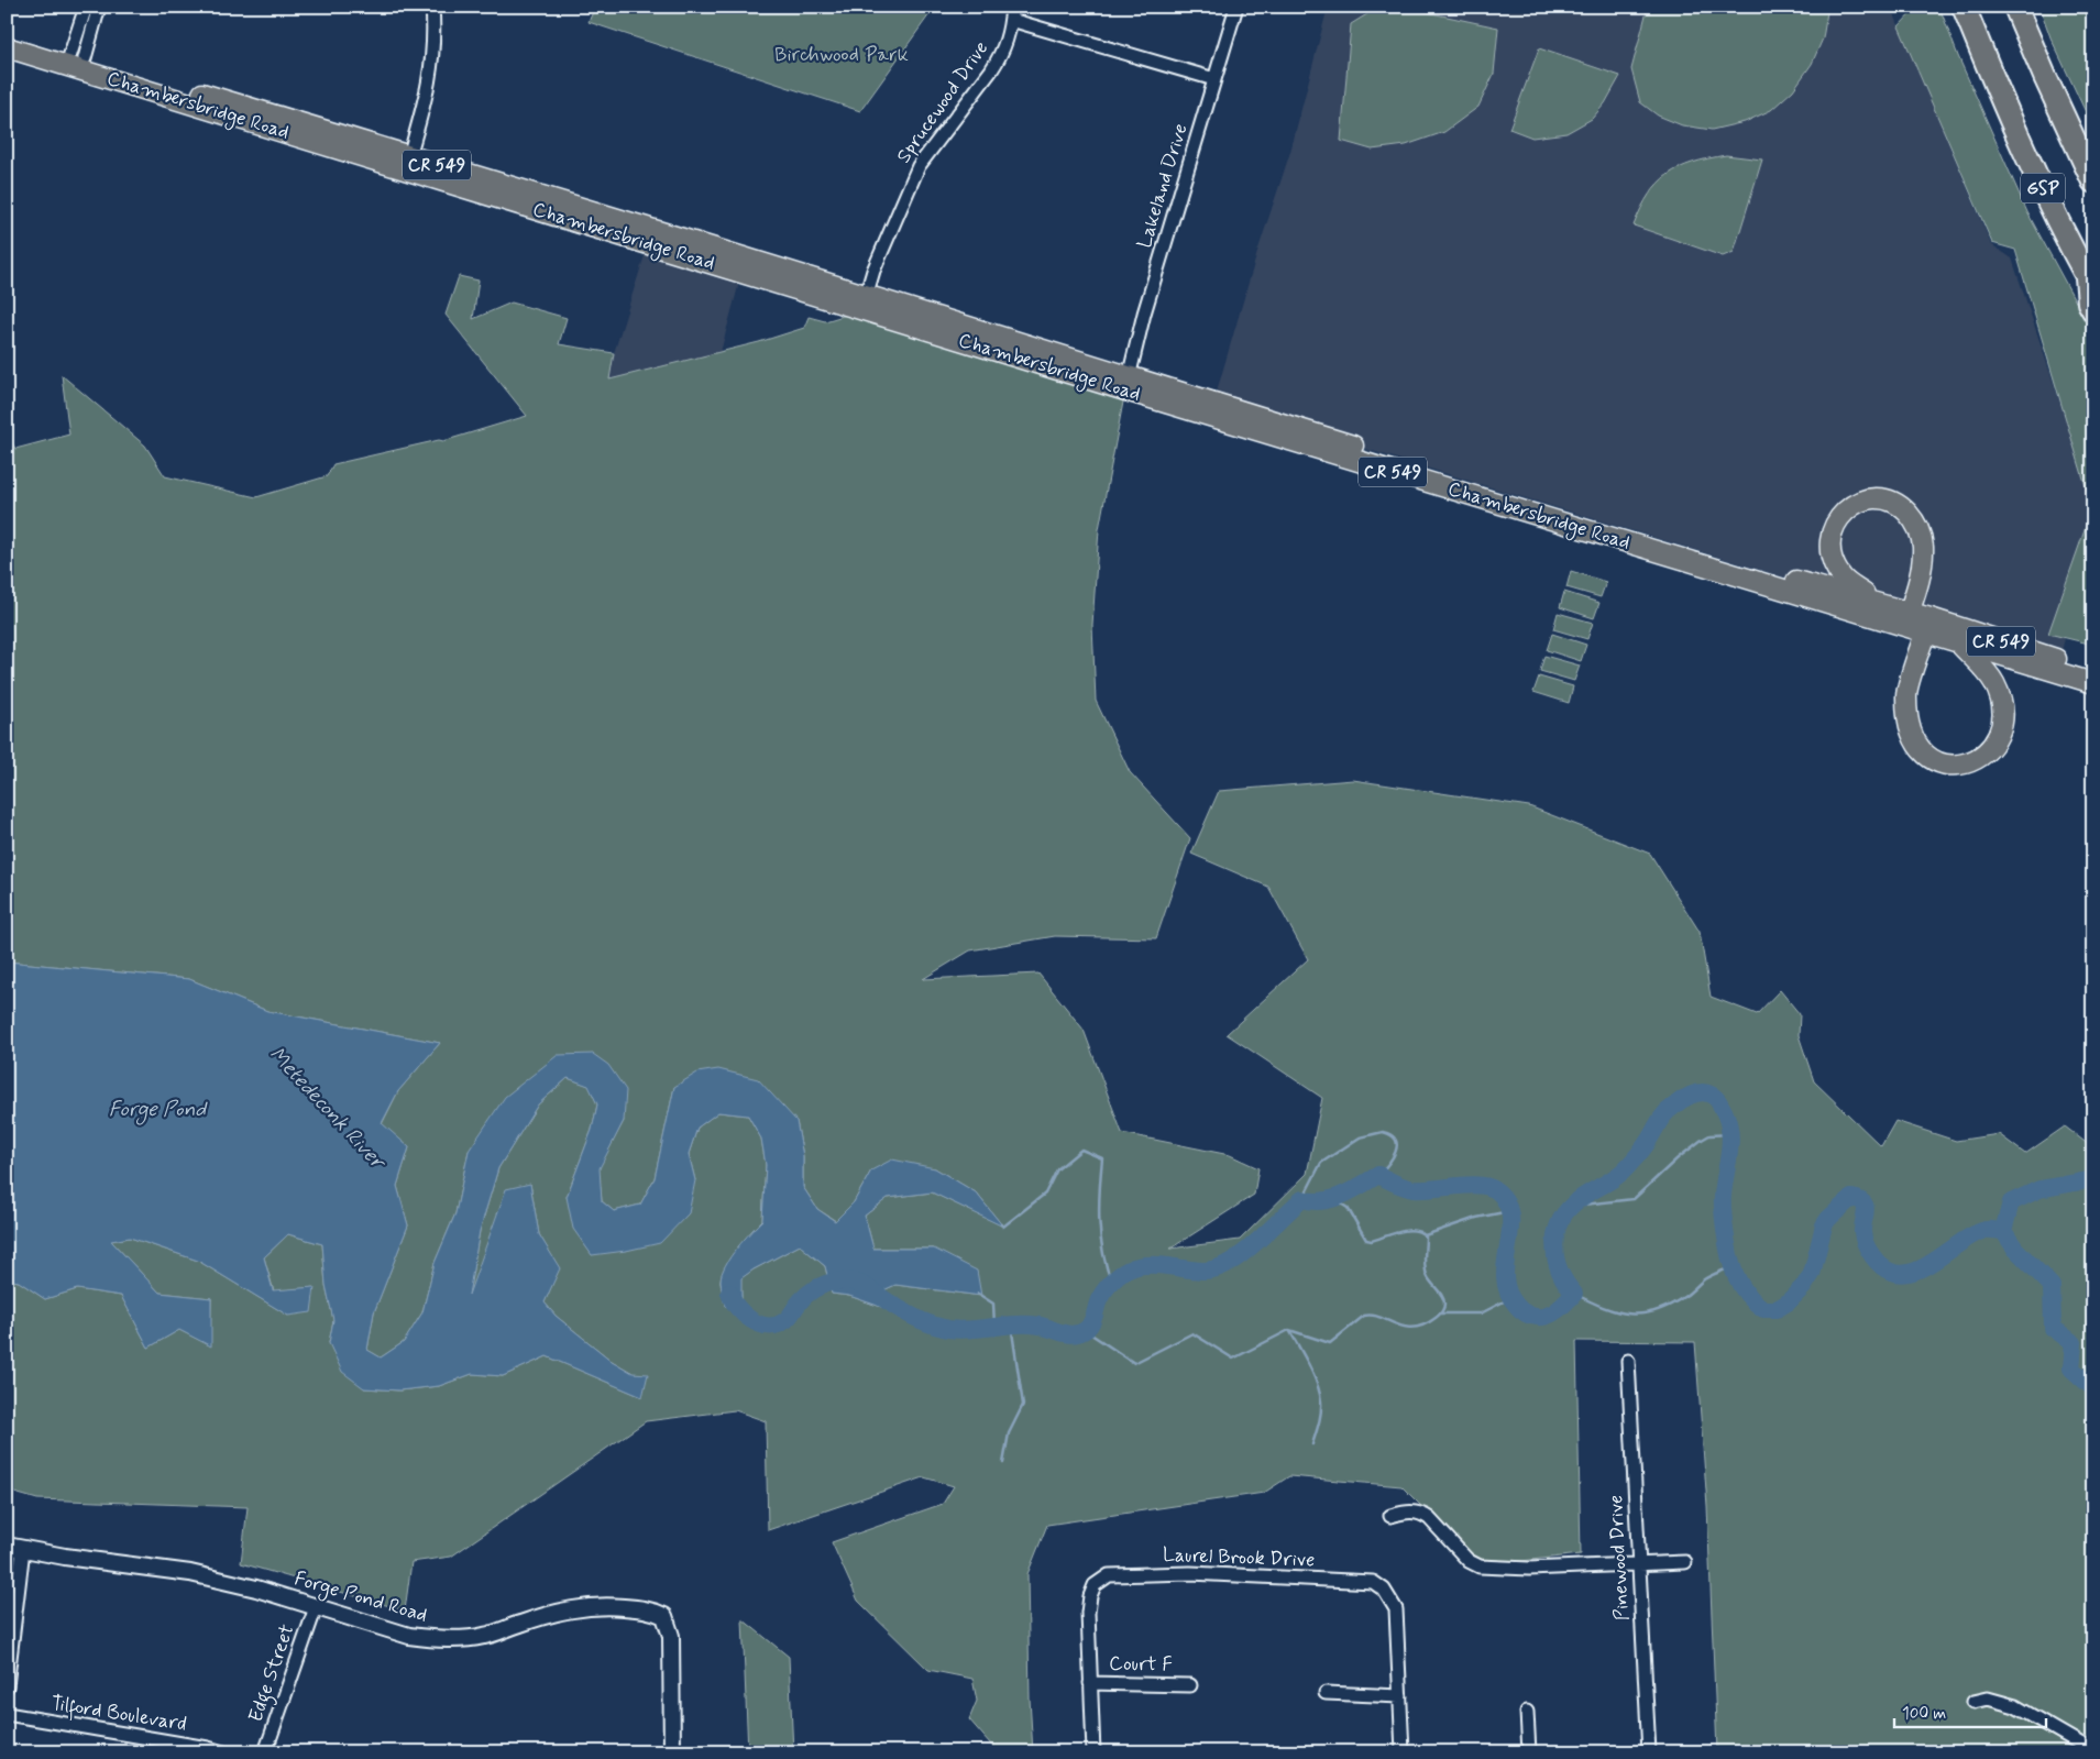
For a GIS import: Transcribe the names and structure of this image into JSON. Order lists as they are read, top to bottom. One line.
{"streets":{"highway":["GSP"],"main road":["Chambersbridge Road","CR 549"],"street":["Sprucewood Drive","Lakeland Drive","Laurel Brook Drive","Pinewood Drive","Forge Pond Road","Court F","Edge Street","Tilford Boulevard"]},"crossings":[["Sprucewood Drive","Chambersbridge Road"],["Chambersbridge Road","Lakeland Drive"],["Laurel Brook Drive","Court F"],["Forge Pond Road","Edge Street"]],"water":["Metedeconk River","Forge Pond"],"parks":["Birchwood Park"],"scale_bar":"100 m"}
